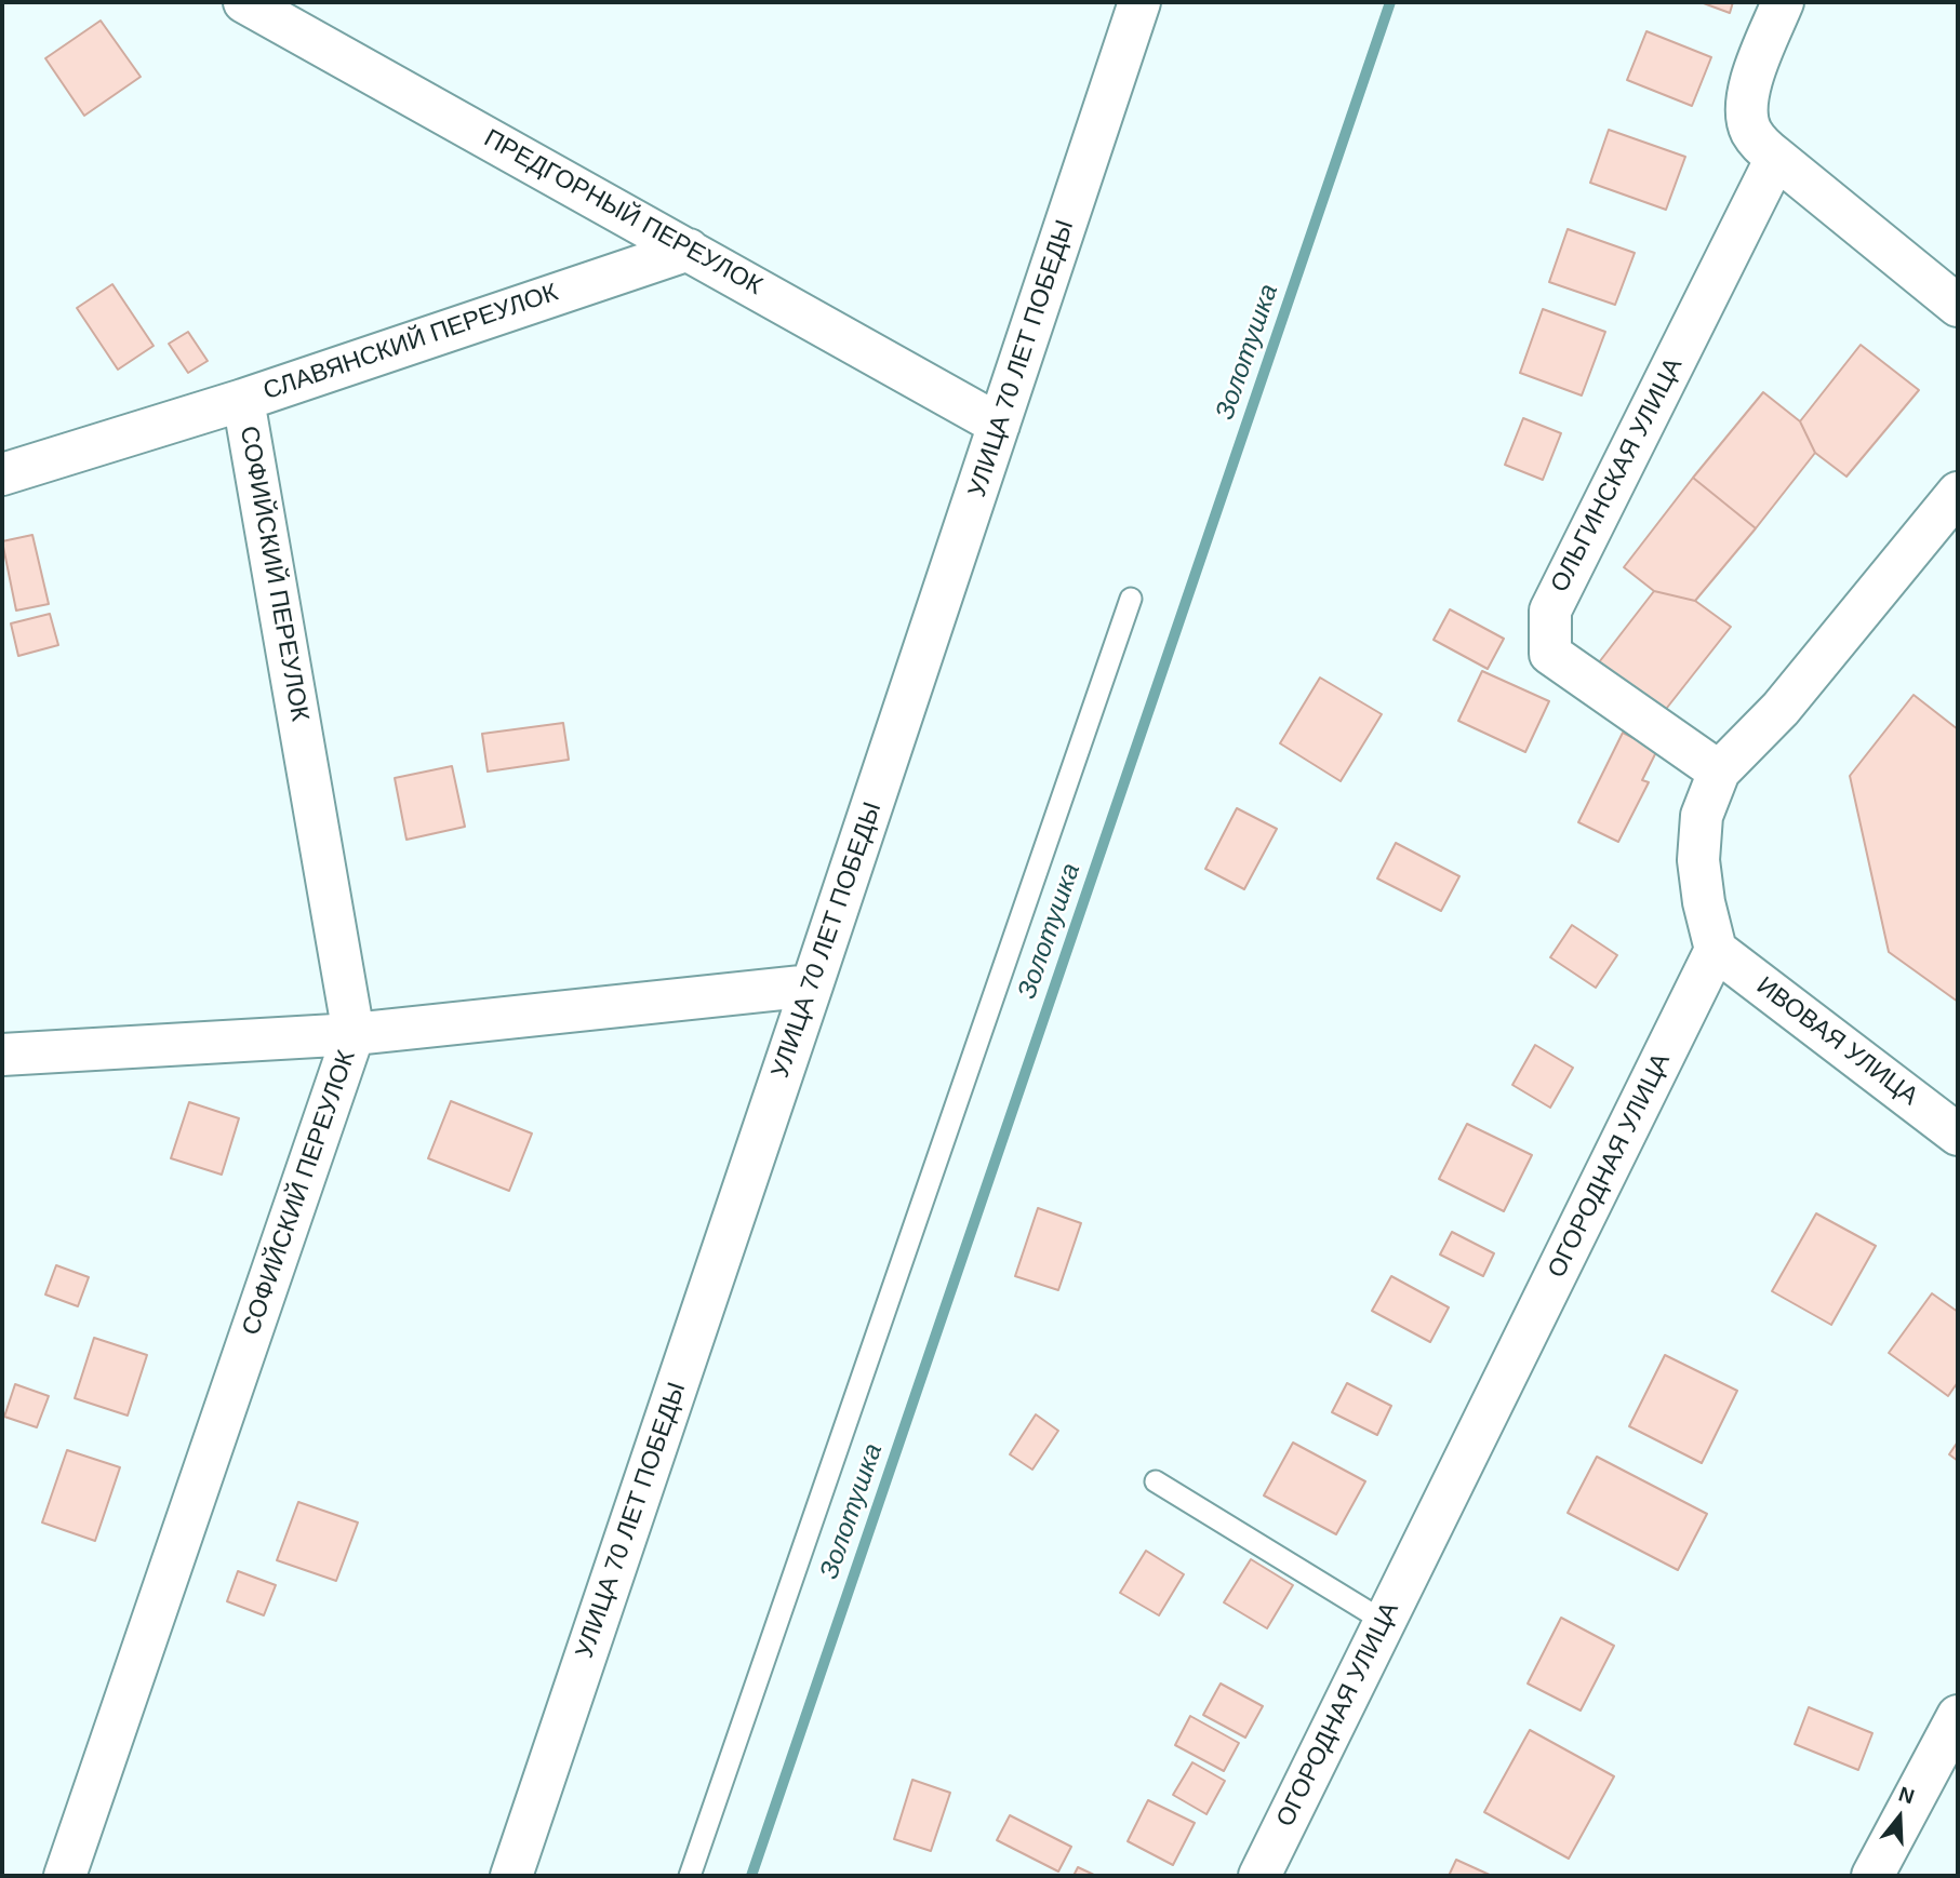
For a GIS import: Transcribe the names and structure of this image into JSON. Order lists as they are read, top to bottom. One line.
{"streets":{"street":["ПРЕДГОРНЫЙ ПЕРЕУЛОК","СЛАВЯНСКИЙ ПЕРЕУЛОК","УЛИЦА 70 ЛЕТ ПОБЕДЫ","ОЛЬГИНСКАЯ УЛИЦА","СОФИЙСКИЙ ПЕРЕУЛОК","ИВОВАЯ УЛИЦА","ОГОРОДНАЯ УЛИЦА"]},"crossings":[["ПРЕДГОРНЫЙ ПЕРЕУЛОК","СЛАВЯНСКИЙ ПЕРЕУЛОК"],["ПРЕДГОРНЫЙ ПЕРЕУЛОК","УЛИЦА 70 ЛЕТ ПОБЕДЫ"],["СЛАВЯНСКИЙ ПЕРЕУЛОК","СОФИЙСКИЙ ПЕРЕУЛОК"],["ИВОВАЯ УЛИЦА","ОГОРОДНАЯ УЛИЦА"]],"water":["Золотушка"],"north":"top"}
